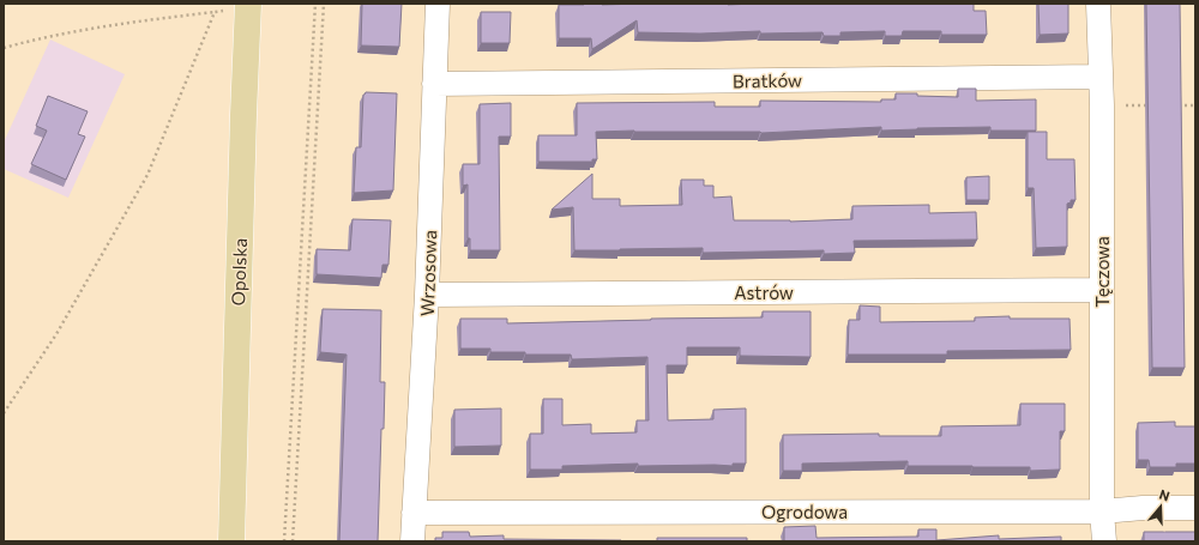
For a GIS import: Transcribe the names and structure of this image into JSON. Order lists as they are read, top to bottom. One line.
{"streets":{"main road":["Opolska"],"street":["Bratków","Tęczowa","Wrzosowa","Astrów","Ogrodowa"]},"crossings":[["Bratków","Tęczowa"],["Bratków","Wrzosowa"],["Tęczowa","Astrów"],["Tęczowa","Ogrodowa"],["Wrzosowa","Astrów"],["Wrzosowa","Ogrodowa"]],"north":"top"}
